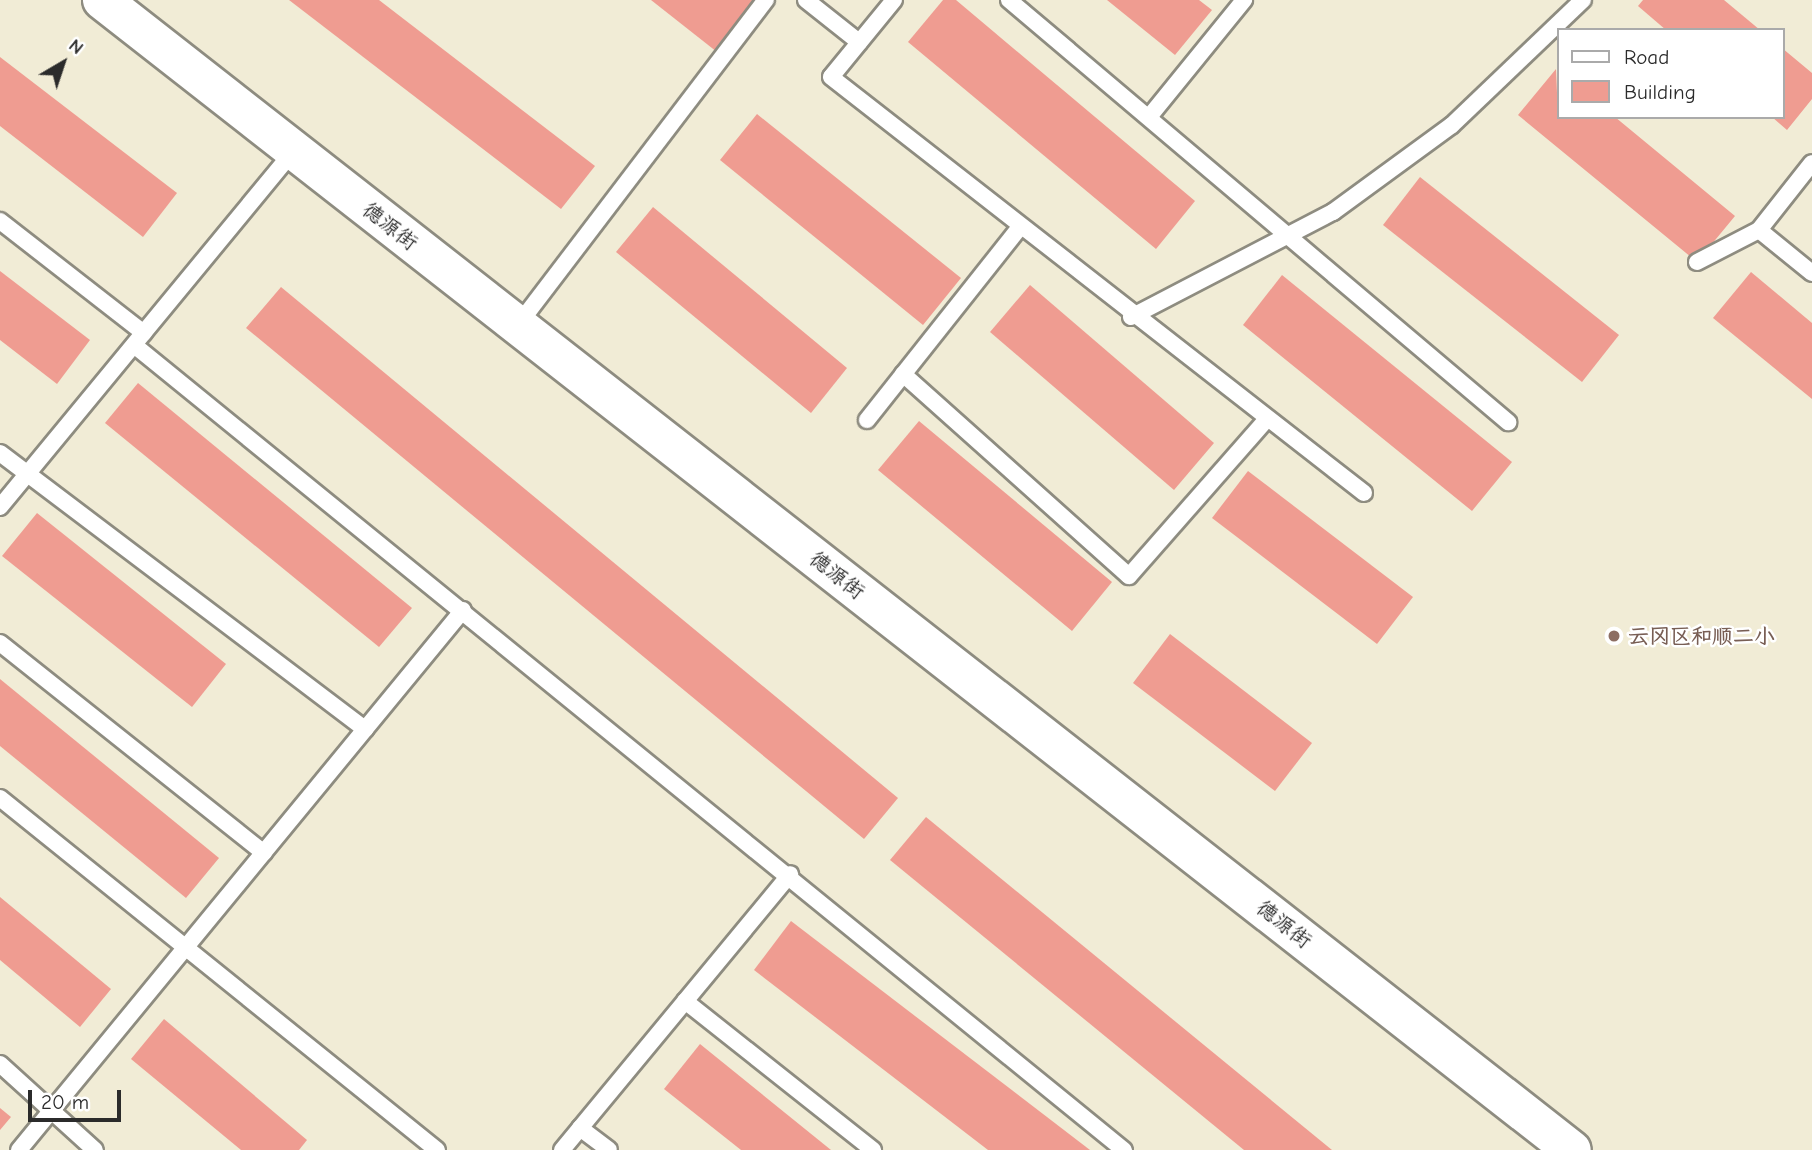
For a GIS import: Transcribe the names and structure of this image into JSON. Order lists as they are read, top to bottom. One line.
{"streets":{"street":["德源街"]},"places":["云冈区和顺二小"],"legend":["Road","Building"],"scale_bar":"20 m","north":"top right"}
